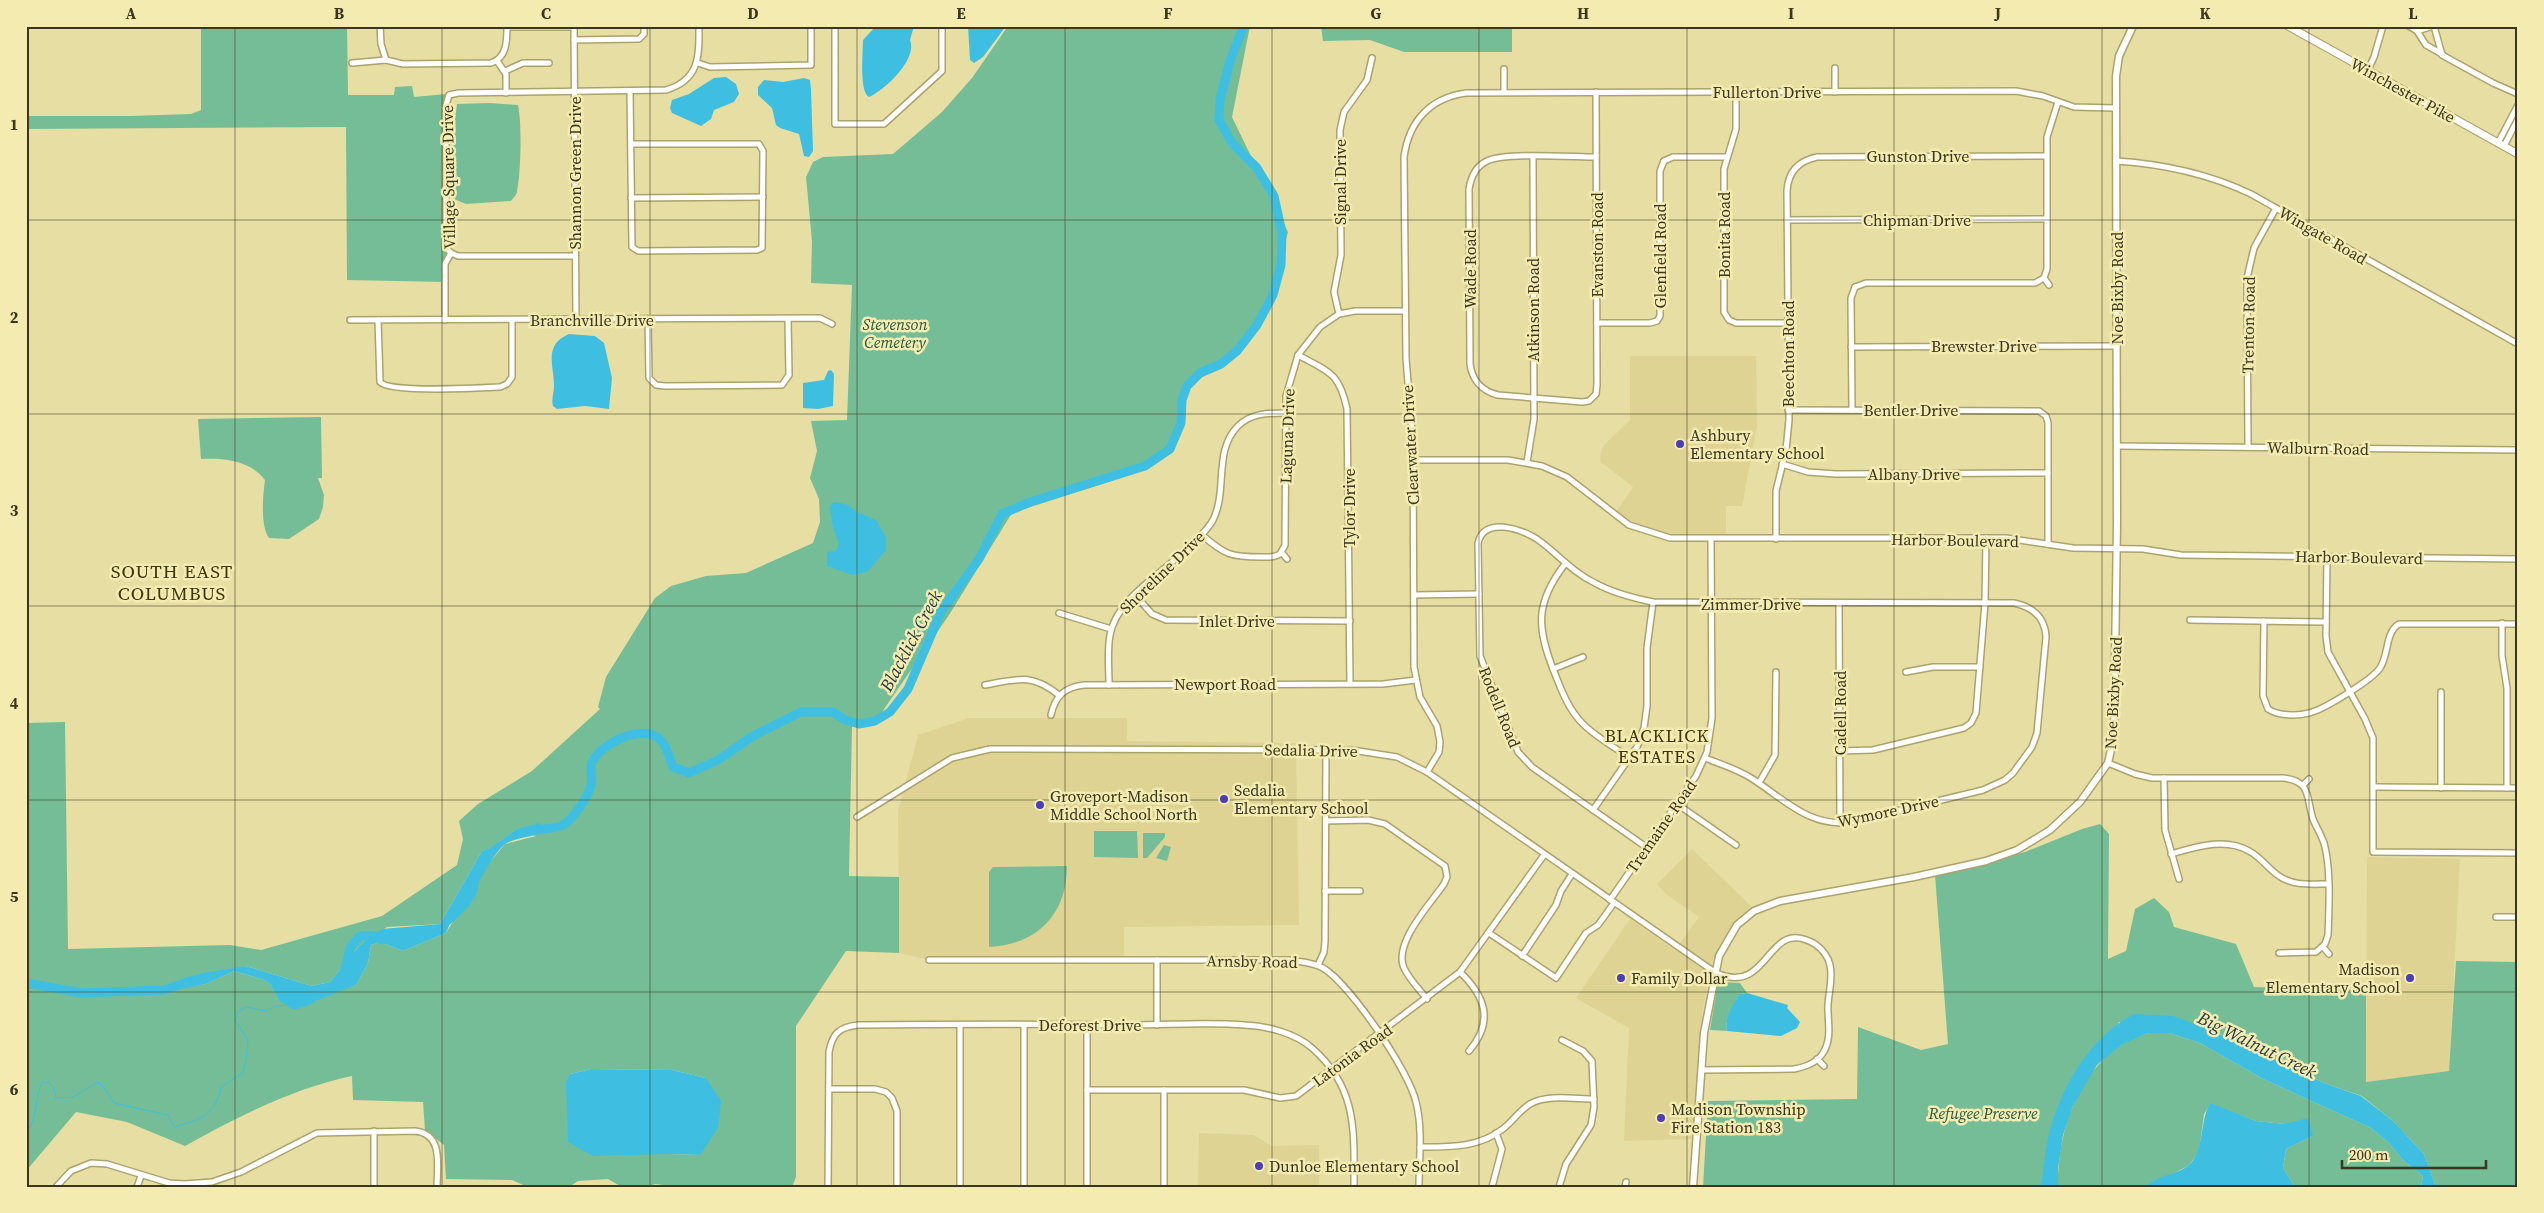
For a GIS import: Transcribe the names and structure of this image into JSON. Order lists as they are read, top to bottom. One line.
{"streets":{"main road":["Winchester Pike"],"street":["Fullerton Drive","Gunston Drive","Shannon Green Drive","Village Square Drive","Signal Drive","Chipman Drive","Bonita Road","Wingate Road","Evanston Road","Glenfield Road","Wade Road","Noe Bixby Road","Atkinson Road","Branchville Drive","Trenton Road","Brewster Drive","Beechton Road","Bentler Drive","Laguna Drive","Clearwater Drive","Walburn Road","Albany Drive","Tylor Drive","Harbor Boulevard","Shoreline Drive","Zimmer Drive","Inlet Drive","Newport Road","Rodell Road","Cadell Road","Sedalia Drive","Wymore Drive","Tremaine Road","Arnsby Road","Deforest Drive","Latonia Road"]},"crossings":[["Fullerton Drive","Bonita Road"],["Fullerton Drive","Evanston Road"],["Fullerton Drive","Noe Bixby Road"],["Fullerton Drive","Clearwater Drive"],["Gunston Drive","Beechton Road"],["Shannon Green Drive","Branchville Drive"],["Village Square Drive","Branchville Drive"],["Signal Drive","Laguna Drive"],["Chipman Drive","Beechton Road"],["Wingate Road","Noe Bixby Road"],["Wingate Road","Trenton Road"],["Evanston Road","Glenfield Road"],["Evanston Road","Wade Road"],["Evanston Road","Atkinson Road"],["Wade Road","Atkinson Road"],["Noe Bixby Road","Brewster Drive"],["Noe Bixby Road","Walburn Road"],["Noe Bixby Road","Harbor Boulevard"],["Noe Bixby Road","Sedalia Drive"],["Atkinson Road","Harbor Boulevard"],["Trenton Road","Walburn Road"],["Beechton Road","Bentler Drive"],["Beechton Road","Albany Drive"],["Beechton Road","Harbor Boulevard"],["Bentler Drive","Albany Drive"],["Laguna Drive","Clearwater Drive"],["Laguna Drive","Tylor Drive"],["Laguna Drive","Shoreline Drive"],["Clearwater Drive","Harbor Boulevard"],["Clearwater Drive","Newport Road"],["Clearwater Drive","Sedalia Drive"],["Tylor Drive","Inlet Drive"],["Tylor Drive","Newport Road"],["Harbor Boulevard","Tremaine Road"],["Shoreline Drive","Inlet Drive"],["Shoreline Drive","Newport Road"],["Zimmer Drive","Rodell Road"],["Zimmer Drive","Cadell Road"],["Zimmer Drive","Wymore Drive"],["Zimmer Drive","Tremaine Road"],["Rodell Road","Tremaine Road"],["Cadell Road","Wymore Drive"],["Sedalia Drive","Tremaine Road"],["Sedalia Drive","Latonia Road"],["Wymore Drive","Tremaine Road"],["Arnsby Road","Latonia Road"],["Deforest Drive","Latonia Road"]],"districts":["SOUTH EAST COLUMBUS","BLACKLICK ESTATES"],"water":["Blacklick Creek","Big Walnut Creek"],"parks":["Stevenson Cemetery","Refugee Preserve"],"places":["Ashbury Elementary School","Sedalia Elementary School","Groveport-Madison Middle School North","Family Dollar","Madison Elementary School","Madison Township Fire Station 183","Dunloe Elementary School"],"scale_bar":"200 m","grid":{"columns":["A","B","C","D","E","F","G","H","I","J","K","L"],"rows":["1","2","3","4","5","6"]}}
